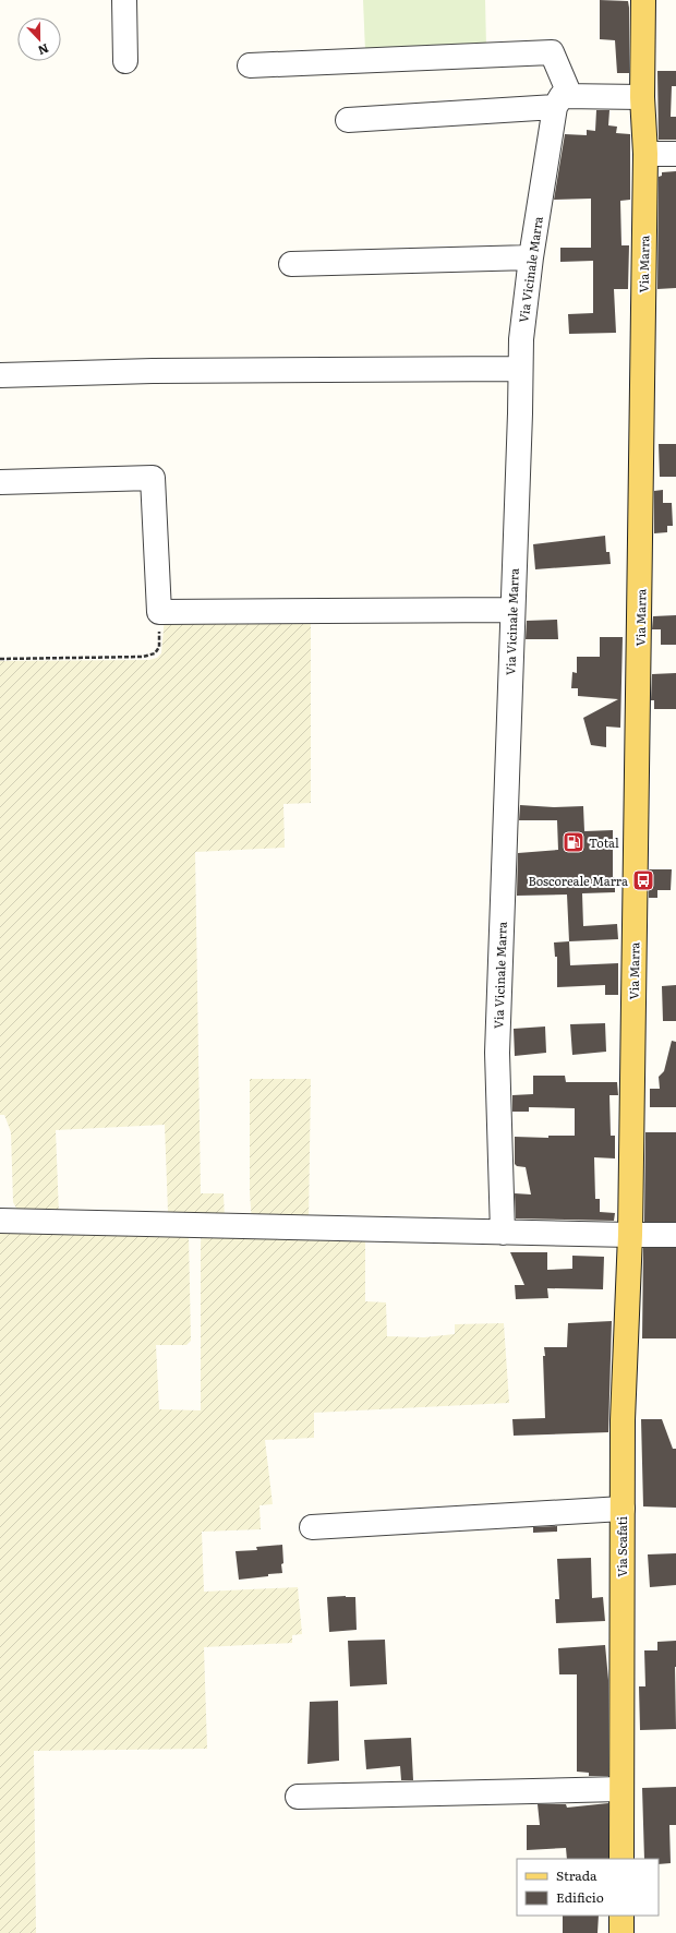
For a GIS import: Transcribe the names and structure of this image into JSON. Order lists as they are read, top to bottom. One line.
{"streets":{"main road":["Via Marra","Via Scafati"],"street":["Via Vicinale Marra"]},"crossings":[["Via Marra","Via Scafati"]],"places":{"fuel station":["Total"],"bus stop":["Boscoreale Marra"]},"legend":["Strada","Edificio"],"north":"bottom"}
